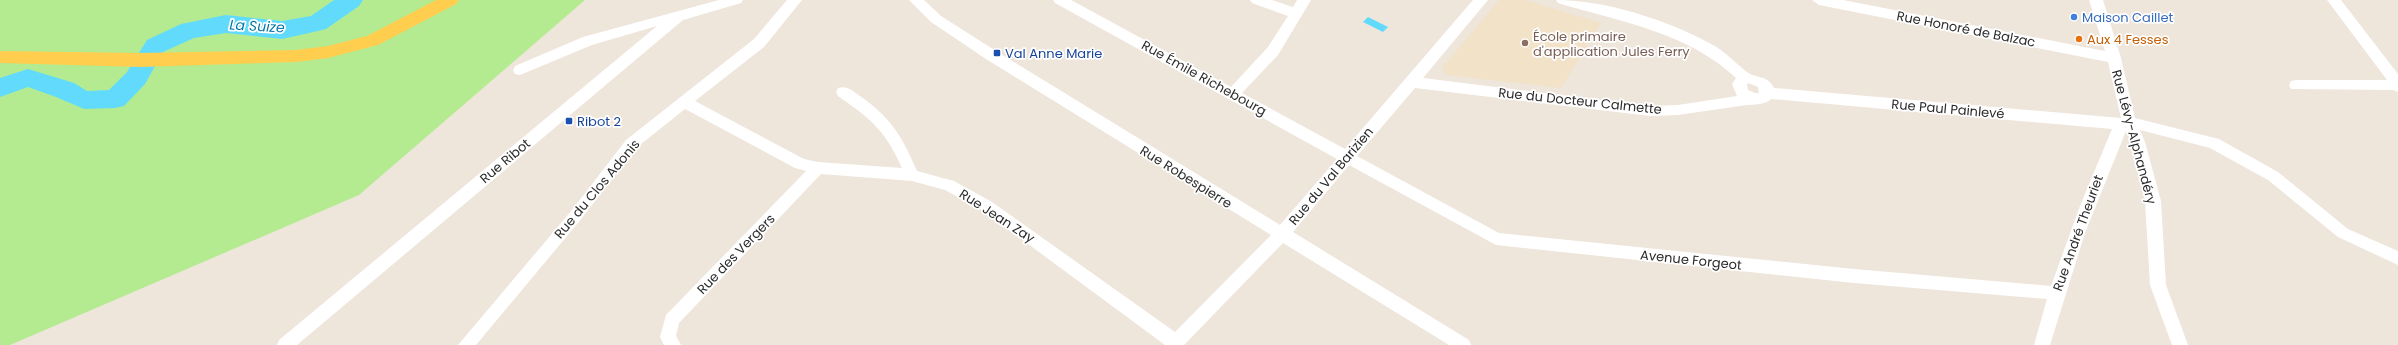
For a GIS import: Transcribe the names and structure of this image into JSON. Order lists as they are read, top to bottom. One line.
{"streets":{"street":["Rue Honoré de Balzac","Rue Émile Richebourg","Rue du Docteur Calmette","Rue Paul Painlevé","Rue Lévy-Alphandéry","Rue Ribot","Rue du Val Barizien","Rue Robespierre","Rue du Clos Adonis","Rue Jean Zay","Rue André Theuriet","Rue des Vergers","Avenue Forgeot"]},"crossings":[["Rue Honoré de Balzac","Rue Lévy-Alphandéry"],["Rue Émile Richebourg","Rue du Val Barizien"],["Rue Émile Richebourg","Avenue Forgeot"],["Rue du Docteur Calmette","Rue Paul Painlevé"],["Rue du Docteur Calmette","Rue du Val Barizien"],["Rue Paul Painlevé","Rue Lévy-Alphandéry"],["Rue Paul Painlevé","Rue André Theuriet"],["Rue Lévy-Alphandéry","Rue André Theuriet"],["Rue du Val Barizien","Rue Robespierre"],["Rue du Val Barizien","Rue Jean Zay"],["Rue du Val Barizien","Avenue Forgeot"],["Rue du Clos Adonis","Rue Jean Zay"],["Rue Jean Zay","Rue des Vergers"],["Rue André Theuriet","Avenue Forgeot"]],"water":["La Suize"],"places":{"other":["Maison Caillet","Aux 4 Fesses","École primaire d'application Jules Ferry"],"transit":["Val Anne Marie","Ribot 2"]}}
